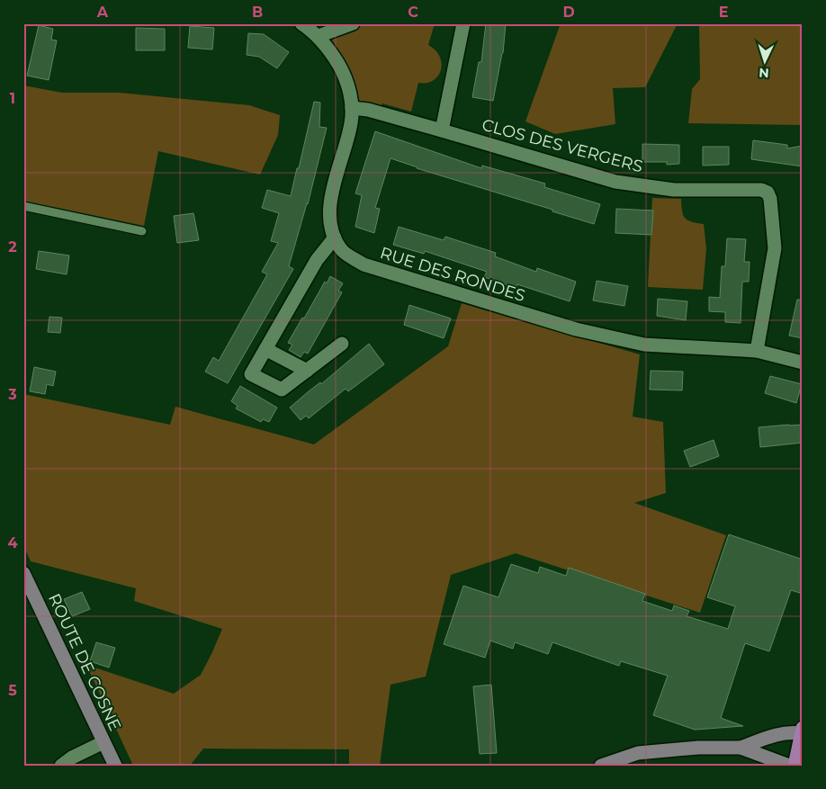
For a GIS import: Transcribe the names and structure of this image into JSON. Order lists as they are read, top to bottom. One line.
{"streets":{"main road":["ROUTE DE COSNE"],"street":["CLOS DES VERGERS","RUE DES RONDES"]},"crossings":[["CLOS DES VERGERS","RUE DES RONDES"]],"north":"bottom","grid":{"columns":["A","B","C","D","E"],"rows":["1","2","3","4","5"]}}
